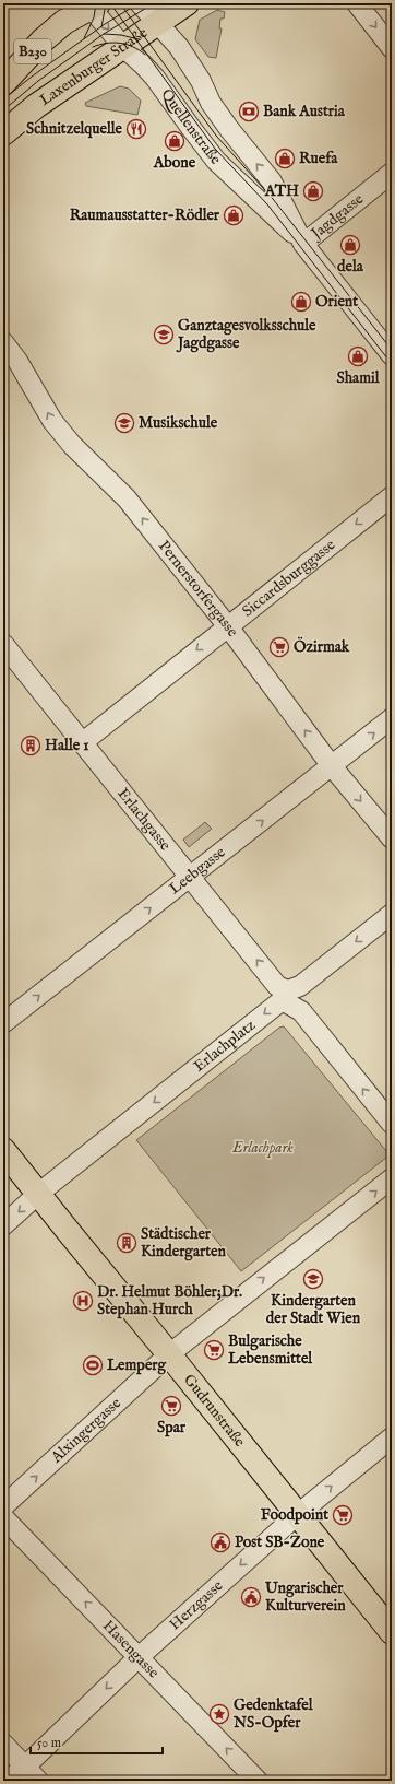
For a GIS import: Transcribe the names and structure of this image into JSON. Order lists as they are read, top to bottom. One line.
{"streets":{"main road":["B230","Laxenburger Straße","Gudrunstraße"],"street":["Quellenstraße","Jagdgasse","Siccardsburggasse","Pernerstorfergasse","Erlachgasse","Leebgasse","Erlachplatz","Alxingergasse","Herzgasse","Hasengasse"]},"crossings":[["B230","Quellenstraße"],["Laxenburger Straße","Quellenstraße"],["Quellenstraße","Jagdgasse"],["Siccardsburggasse","Pernerstorfergasse"],["Siccardsburggasse","Erlachgasse"],["Pernerstorfergasse","Leebgasse"],["Erlachgasse","Leebgasse"],["Erlachplatz","Gudrunstraße"],["Gudrunstraße","Alxingergasse"],["Gudrunstraße","Herzgasse"],["Herzgasse","Hasengasse"]],"one_way":["Siccardsburggasse","Leebgasse","Alxingergasse","Hasengasse"],"parks":["Erlachpark"],"places":{"bank":["Bank Austria"],"restaurant":["Schnitzelquelle"],"shop":["Abone","Ruefa","ATH","Raumausstatter-Rödler","dela","Orient","Shamil"],"school or university":["Ganztagesvolksschule Jagdgasse","Musikschule","Kindergarten der Stadt Wien"],"supermarket":["Özirmak","Bulgarische Lebensmittel","Spar","Foodpoint"],"building":["Halle 1","Städtischer Kindergarten"],"hospital":["Dr. Helmut Böhler;Dr. Stephan Hurch"],"sports":["Lemperg"],"public building":["Post SB-Zone","Ungarischer Kulturverein"],"place":["Gedenktafel NS-Opfer"]},"scale_bar":"50 m"}
